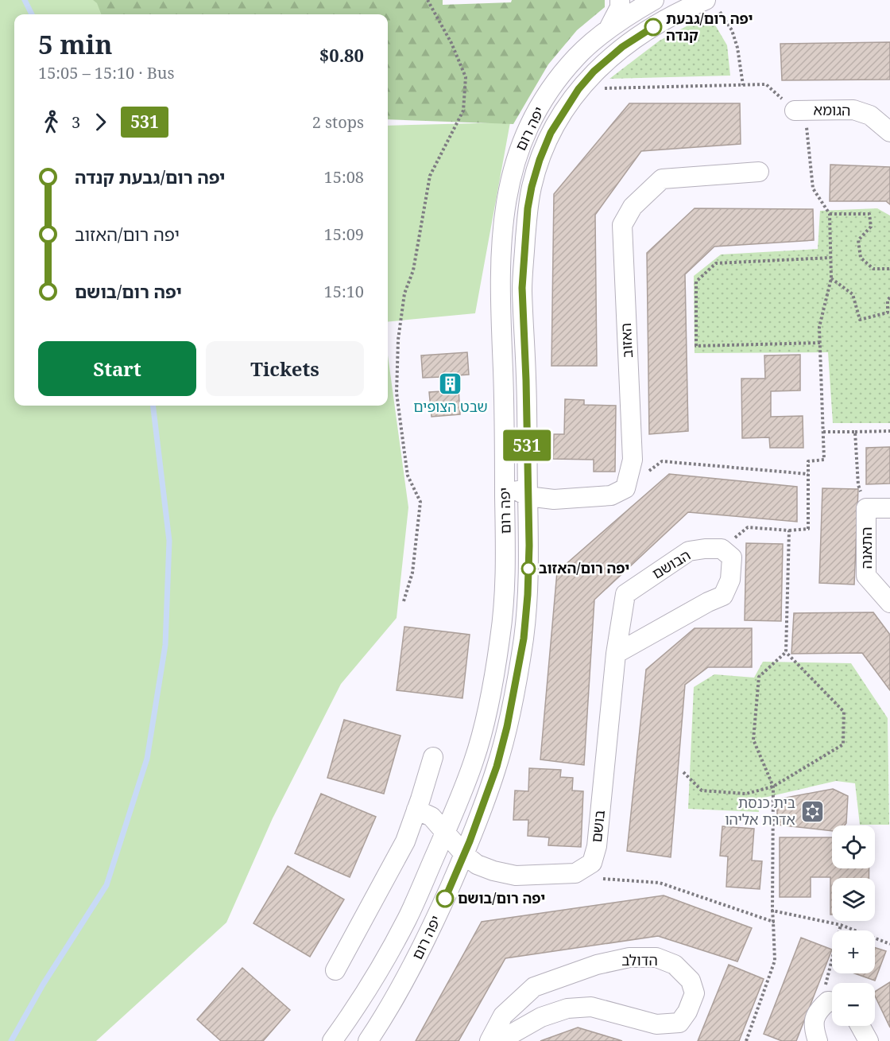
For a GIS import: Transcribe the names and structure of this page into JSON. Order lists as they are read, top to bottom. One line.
{"streets":{"street":["הגומא","יפה רום","האזוב","התאנה","הבושם","בושם","הדולב"]},"crossings":[["יפה רום","בושם"],["הבושם","בושם"]],"places":{"other":["יפה רום/גבעת קנדה","יפה רום/האזוב","יפה רום/בושם"],"building":["שבט הצופים"],"synagogue":["בית כנסת אדרת אליהו"]},"lines":["bus line 531"],"page":{"on_map":"531","heading":["5 min","15:05 – 15:10 · Bus","$0.80"],"legs":["3","531","2 stops"],"list":[{"name":"יפה רום/גבעת קנדה","value":"15:08"},{"name":"יפה רום/האזוב","value":"15:09"},{"name":"יפה רום/בושם","value":"15:10"}],"buttons":["Start","Tickets"],"map_buttons":["+","−"]}}
